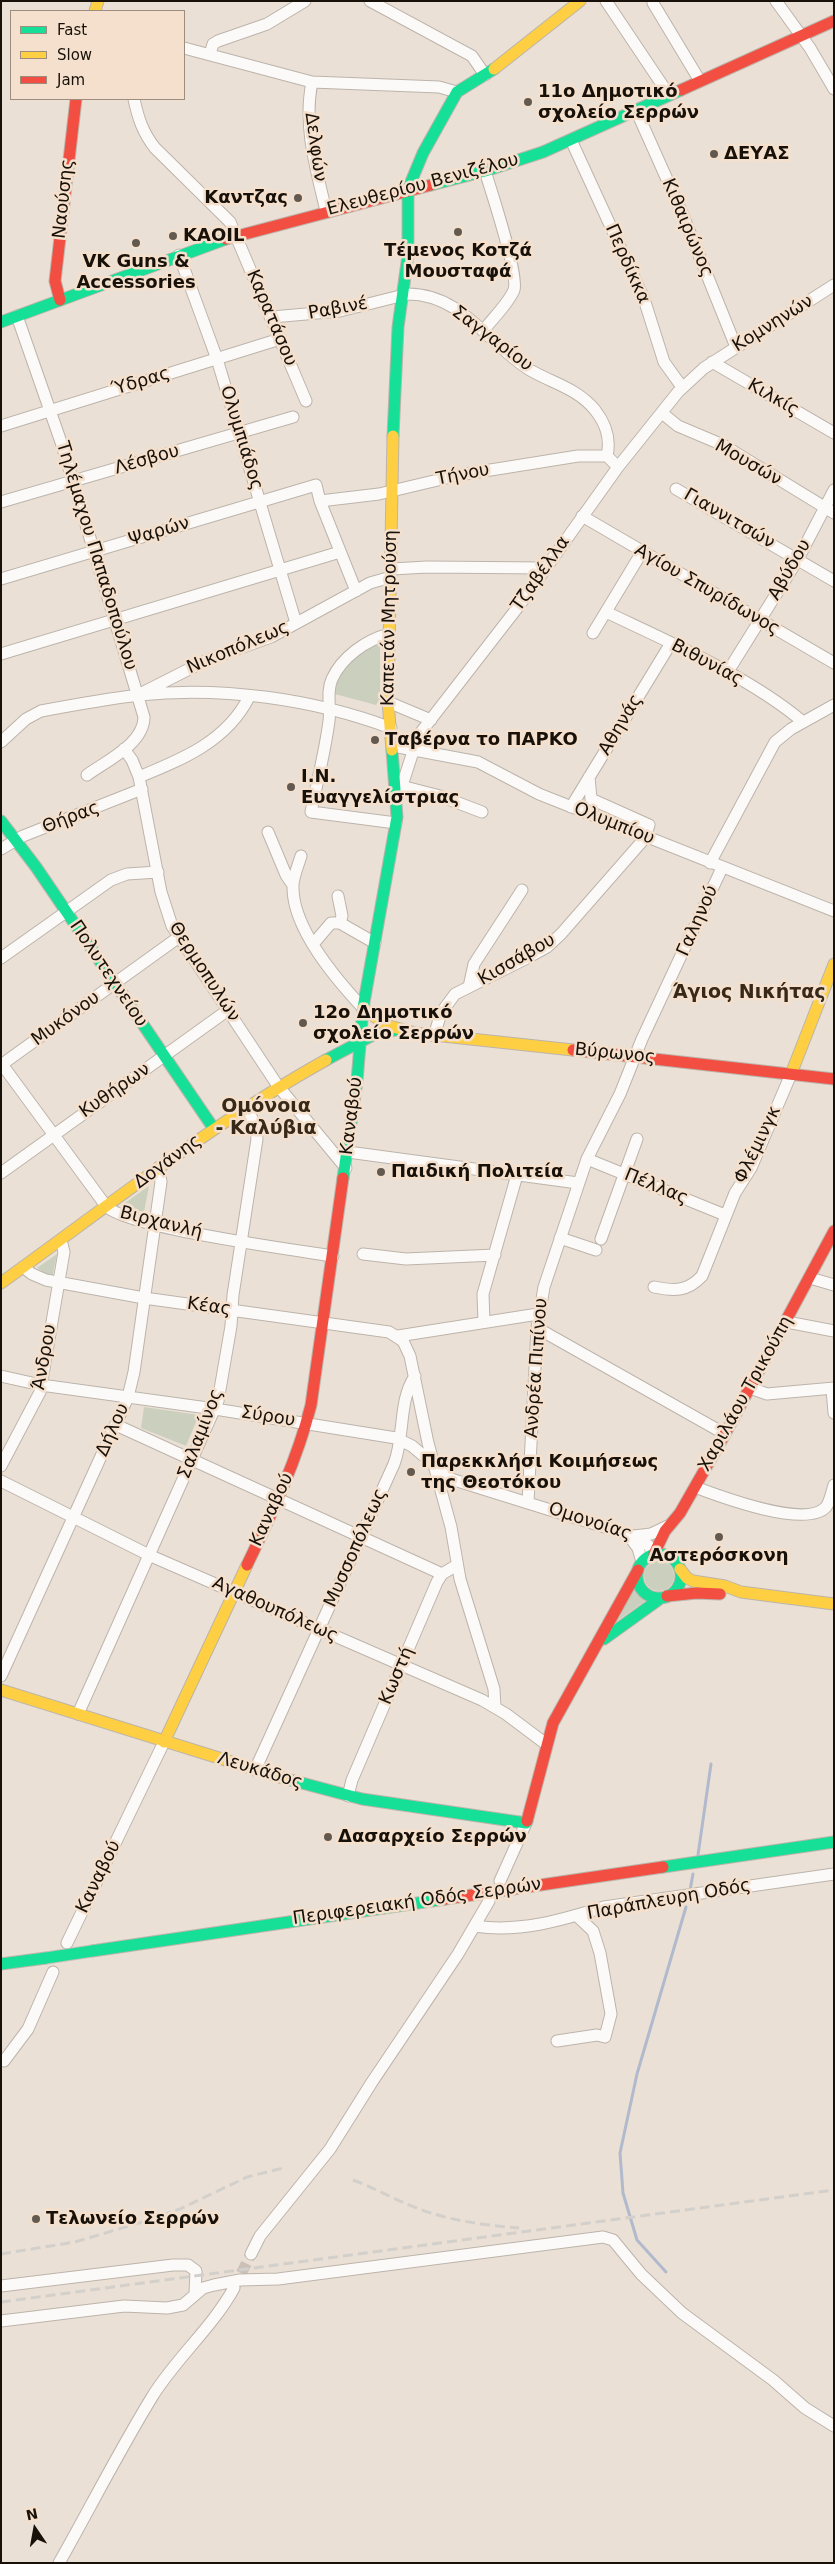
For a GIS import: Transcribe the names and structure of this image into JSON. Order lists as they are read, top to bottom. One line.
{"streets":{"street":["Δελφών","Ελευθερίου Βενιζέλου","Ναούσης","Κιθαιρώνος","Περδίκκα","Ραβινέ","Καρατάσου","Κομνηνών","Σαγγαρίου","Ύδρας","Κιλκίς","Ολυμπιάδος","Λέσβου","Μουσών","Τήνου","Γιαννιτσών","Ψαρών","Τηλέμαχου Παπαδοπούλου","Αβύδου","Τζαβέλλα","Αγίου Σπυρίδωνος","Καπετάν Μητρούση","Νικοπόλεως","Βιθυνίας","Αθηνάς","Θήρας","Ολυμπίου","Γαληνού","Κισσάβου","Θερμοπυλών","Πολυτεχνείου","Μυκόνου","Βύρωνος","Κυθήρων","Καναβού","Φλέμινγκ","Δογάνης","Πέλλας","Βιρχανλή","Κέας","Άνδρου","Ανδρέα Πιπίνου","Χαριλάου Τρικούπη","Σύρου","Δήλου","Σαλαμίνος","Ομονοίας","Μυσσοπόλεως","Αγαθουπόλεως","Κωστή","Λευκάδος","Παράπλευρη Οδός","Περιφερειακή Οδός Σερρών"]},"crossings":[["Δελφών","Ελευθερίου Βενιζέλου"],["Ελευθερίου Βενιζέλου","Ναούσης"],["Ελευθερίου Βενιζέλου","Κιθαιρώνος"],["Ελευθερίου Βενιζέλου","Περδίκκα"],["Ελευθερίου Βενιζέλου","Καρατάσου"],["Ελευθερίου Βενιζέλου","Ολυμπιάδος"],["Ελευθερίου Βενιζέλου","Τηλέμαχου Παπαδοπούλου"],["Ελευθερίου Βενιζέλου","Καπετάν Μητρούση"],["Κιθαιρώνος","Κομνηνών"],["Περδίκκα","Τζαβέλλα"],["Ραβινέ","Καρατάσου"],["Ραβινέ","Σαγγαρίου"],["Ραβινέ","Καπετάν Μητρούση"],["Καρατάσου","Ύδρας"],["Κομνηνών","Κιλκίς"],["Κομνηνών","Τζαβέλλα"],["Σαγγαρίου","Τήνου"],["Σαγγαρίου","Καπετάν Μητρούση"],["Ύδρας","Ολυμπιάδος"],["Ύδρας","Τηλέμαχου Παπαδοπούλου"],["Κιλκίς","Τζαβέλλα"],["Ολυμπιάδος","Λέσβου"],["Ολυμπιάδος","Ψαρών"],["Ολυμπιάδος","Νικοπόλεως"],["Λέσβου","Τηλέμαχου Παπαδοπούλου"],["Μουσών","Αβύδου"],["Μουσών","Τζαβέλλα"],["Τήνου","Ψαρών"],["Τήνου","Καπετάν Μητρούση"],["Γιαννιτσών","Αβύδου"],["Ψαρών","Τηλέμαχου Παπαδοπούλου"],["Τηλέμαχου Παπαδοπούλου","Νικοπόλεως"],["Τηλέμαχου Παπαδοπούλου","Θερμοπυλών"],["Αβύδου","Αγίου Σπυρίδωνος"],["Αβύδου","Βιθυνίας"],["Τζαβέλλα","Αγίου Σπυρίδωνος"],["Τζαβέλλα","Καπετάν Μητρούση"],["Τζαβέλλα","Νικοπόλεως"],["Τζαβέλλα","Ολυμπίου"],["Καπετάν Μητρούση","Νικοπόλεως"],["Καπετάν Μητρούση","Ολυμπίου"],["Καπετάν Μητρούση","Καναβού"],["Καπετάν Μητρούση","Δογάνης"],["Βιθυνίας","Αθηνάς"],["Αθηνάς","Ολυμπίου"],["Θήρας","Θερμοπυλών"],["Θήρας","Πολυτεχνείου"],["Ολυμπίου","Γαληνού"],["Ολυμπίου","Κισσάβου"],["Γαληνού","Βύρωνος"],["Γαληνού","Πέλλας"],["Γαληνού","Ανδρέα Πιπίνου"],["Κισσάβου","Βύρωνος"],["Θερμοπυλών","Μυκόνου"],["Θερμοπυλών","Κυθήρων"],["Θερμοπυλών","Καναβού"],["Θερμοπυλών","Δογάνης"],["Πολυτεχνείου","Μυκόνου"],["Πολυτεχνείου","Κυθήρων"],["Πολυτεχνείου","Δογάνης"],["Μυκόνου","Βιρχανλή"],["Βύρωνος","Φλέμινγκ"],["Βύρωνος","Δογάνης"],["Κυθήρων","Βιρχανλή"],["Καναβού","Δογάνης"],["Καναβού","Βιρχανλή"],["Καναβού","Κέας"],["Καναβού","Σύρου"],["Καναβού","Αγαθουπόλεως"],["Καναβού","Λευκάδος"],["Φλέμινγκ","Πέλλας"],["Δογάνης","Βιρχανλή"],["Δογάνης","Κέας"],["Δογάνης","Άνδρου"],["Δογάνης","Δήλου"],["Δογάνης","Σαλαμίνος"],["Πέλλας","Ανδρέα Πιπίνου"],["Βιρχανλή","Δήλου"],["Βιρχανλή","Σαλαμίνος"],["Κέας","Άνδρου"],["Κέας","Δήλου"],["Κέας","Σαλαμίνος"],["Άνδρου","Σύρου"],["Ανδρέα Πιπίνου","Ομονοίας"],["Χαριλάου Τρικούπη","Ομονοίας"],["Σύρου","Δήλου"],["Σύρου","Σαλαμίνος"],["Σύρου","Ομονοίας"],["Σύρου","Μυσσοπόλεως"],["Δήλου","Αγαθουπόλεως"],["Σαλαμίνος","Αγαθουπόλεως"],["Σαλαμίνος","Λευκάδος"],["Μυσσοπόλεως","Αγαθουπόλεως"],["Μυσσοπόλεως","Λευκάδος"],["Αγαθουπόλεως","Κωστή"],["Κωστή","Λευκάδος"]],"districts":["Άγιος Νικήτας","Ομόνοια - Καλύβια"],"places":["11ο Δημοτικό σχολείο Σερρών","ΔΕΥΑΣ","Καντζας","Τέμενος Κοτζά Μουσταφά","KAOIL","VK Guns & Accessories","Ταβέρνα το ΠΑΡΚΟ","Ι.Ν. Ευαγγελίστριας","12ο Δημοτικό σχολείο Σερρών","Παιδική Πολιτεία","Παρεκκλήσι Κοιμήσεως της Θεοτόκου","Αστερόσκονη","Δασαρχείο Σερρών","Τελωνείο Σερρών"],"legend":["Fast","Slow","Jam"],"north":"top"}
